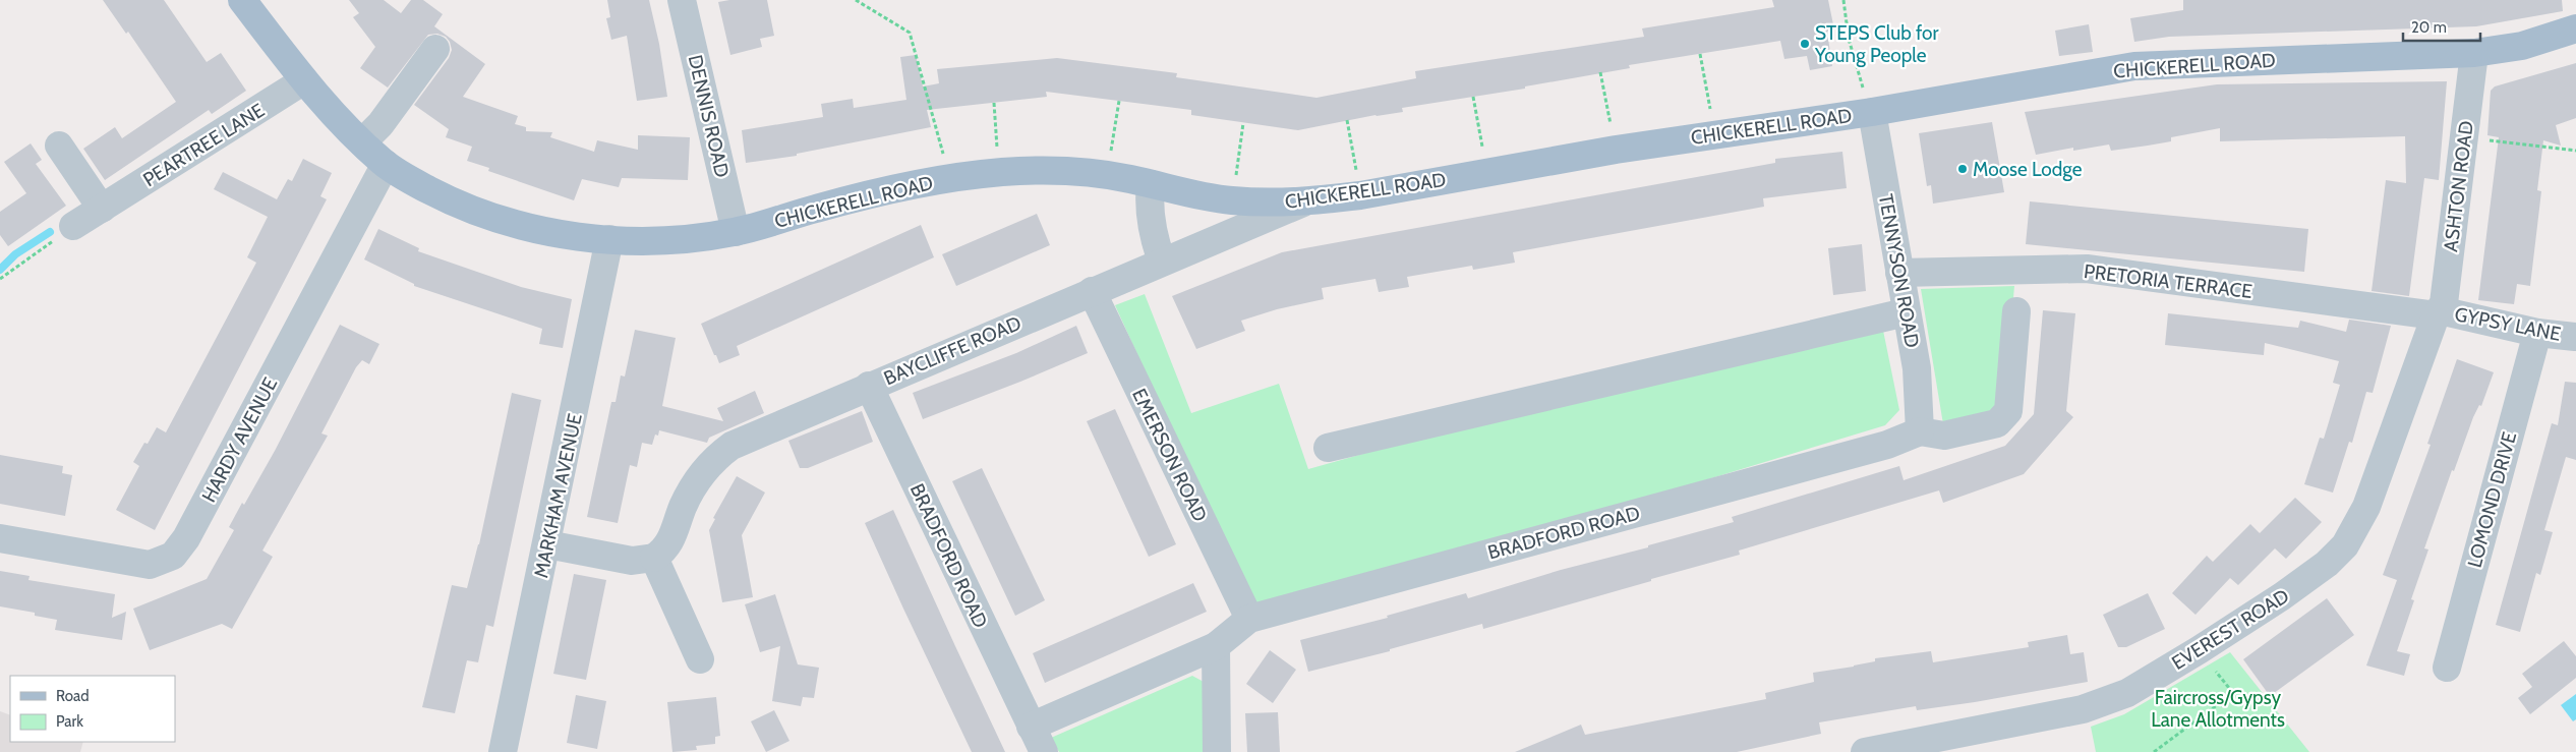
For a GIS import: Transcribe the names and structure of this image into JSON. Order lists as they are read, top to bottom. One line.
{"streets":{"main road":["CHICKERELL ROAD"],"street":["DENNIS ROAD","PEARTREE LANE","ASHTON ROAD","TENNYSON ROAD","PRETORIA TERRACE","GYPSY LANE","BAYCLIFFE ROAD","HARDY AVENUE","EMERSON ROAD","MARKHAM AVENUE","LOMOND DRIVE","BRADFORD ROAD","EVEREST ROAD"]},"crossings":[["CHICKERELL ROAD","DENNIS ROAD"],["CHICKERELL ROAD","PEARTREE LANE"],["CHICKERELL ROAD","ASHTON ROAD"],["CHICKERELL ROAD","TENNYSON ROAD"],["CHICKERELL ROAD","BAYCLIFFE ROAD"],["CHICKERELL ROAD","HARDY AVENUE"],["CHICKERELL ROAD","MARKHAM AVENUE"],["ASHTON ROAD","PRETORIA TERRACE"],["ASHTON ROAD","GYPSY LANE"],["ASHTON ROAD","EVEREST ROAD"],["TENNYSON ROAD","PRETORIA TERRACE"],["TENNYSON ROAD","BRADFORD ROAD"],["PRETORIA TERRACE","GYPSY LANE"],["PRETORIA TERRACE","EVEREST ROAD"],["GYPSY LANE","LOMOND DRIVE"],["GYPSY LANE","EVEREST ROAD"],["BAYCLIFFE ROAD","EMERSON ROAD"],["BAYCLIFFE ROAD","BRADFORD ROAD"],["EMERSON ROAD","BRADFORD ROAD"]],"parks":["Faircross/Gypsy Lane Allotments"],"places":["STEPS Club for Young People","Moose Lodge"],"legend":["Road","Park"],"scale_bar":"20 m"}
